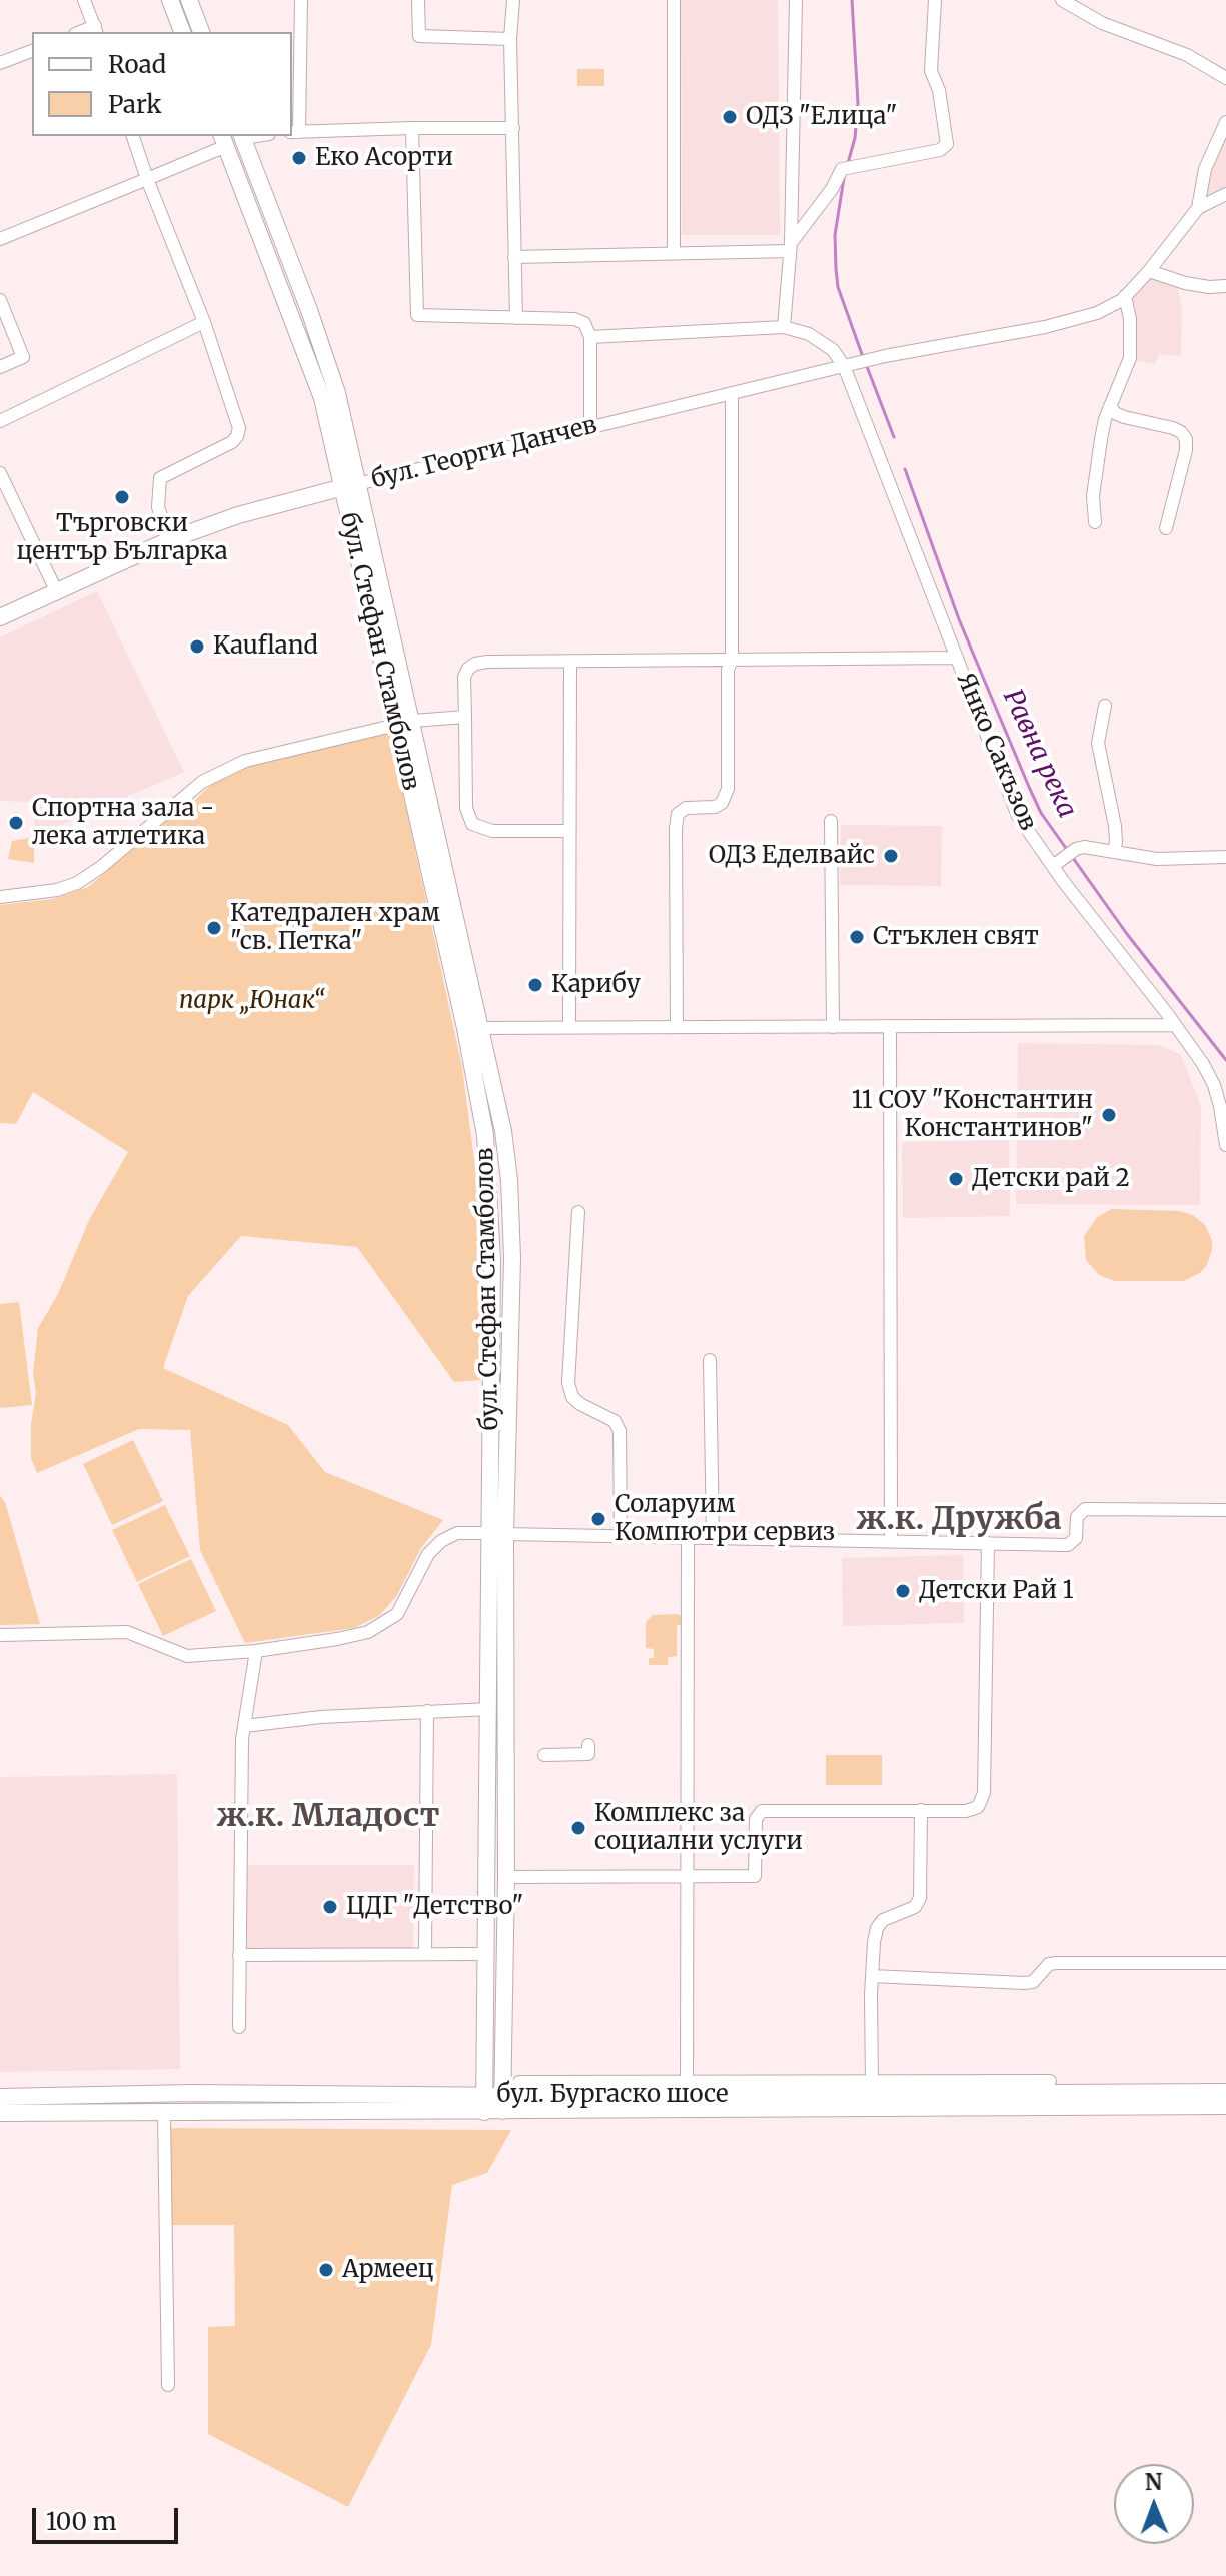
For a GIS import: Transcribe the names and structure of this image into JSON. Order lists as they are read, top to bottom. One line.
{"streets":{"main road":["бул. Георги Данчев","бул. Стефан Стамболов","бул. Бургаско шосе"],"street":["Янко Сакъзов"]},"crossings":[["бул. Георги Данчев","бул. Стефан Стамболов"],["бул. Георги Данчев","Янко Сакъзов"],["бул. Стефан Стамболов","бул. Бургаско шосе"]],"districts":["ж.к. Дружба","ж.к. Младост"],"water":["Равна река"],"parks":["парк „Юнак“"],"places":["ОДЗ \"Елица\"","Еко Асорти","Търговски център Българка","Kaufland","Спортна зала - лека атлетика","ОДЗ Еделвайс","Катедрален храм \"св. Петка\"","Стъклен свят","Карибу","11 СОУ \"Константин Константинов\"","Детски рай 2","Соларуим Компютри сервиз","Детски Рай 1","Комплекс за социални услуги","ЦДГ \"Детство\"","Армеец"],"legend":["Road","Park"],"scale_bar":"100 m","north":"top"}
